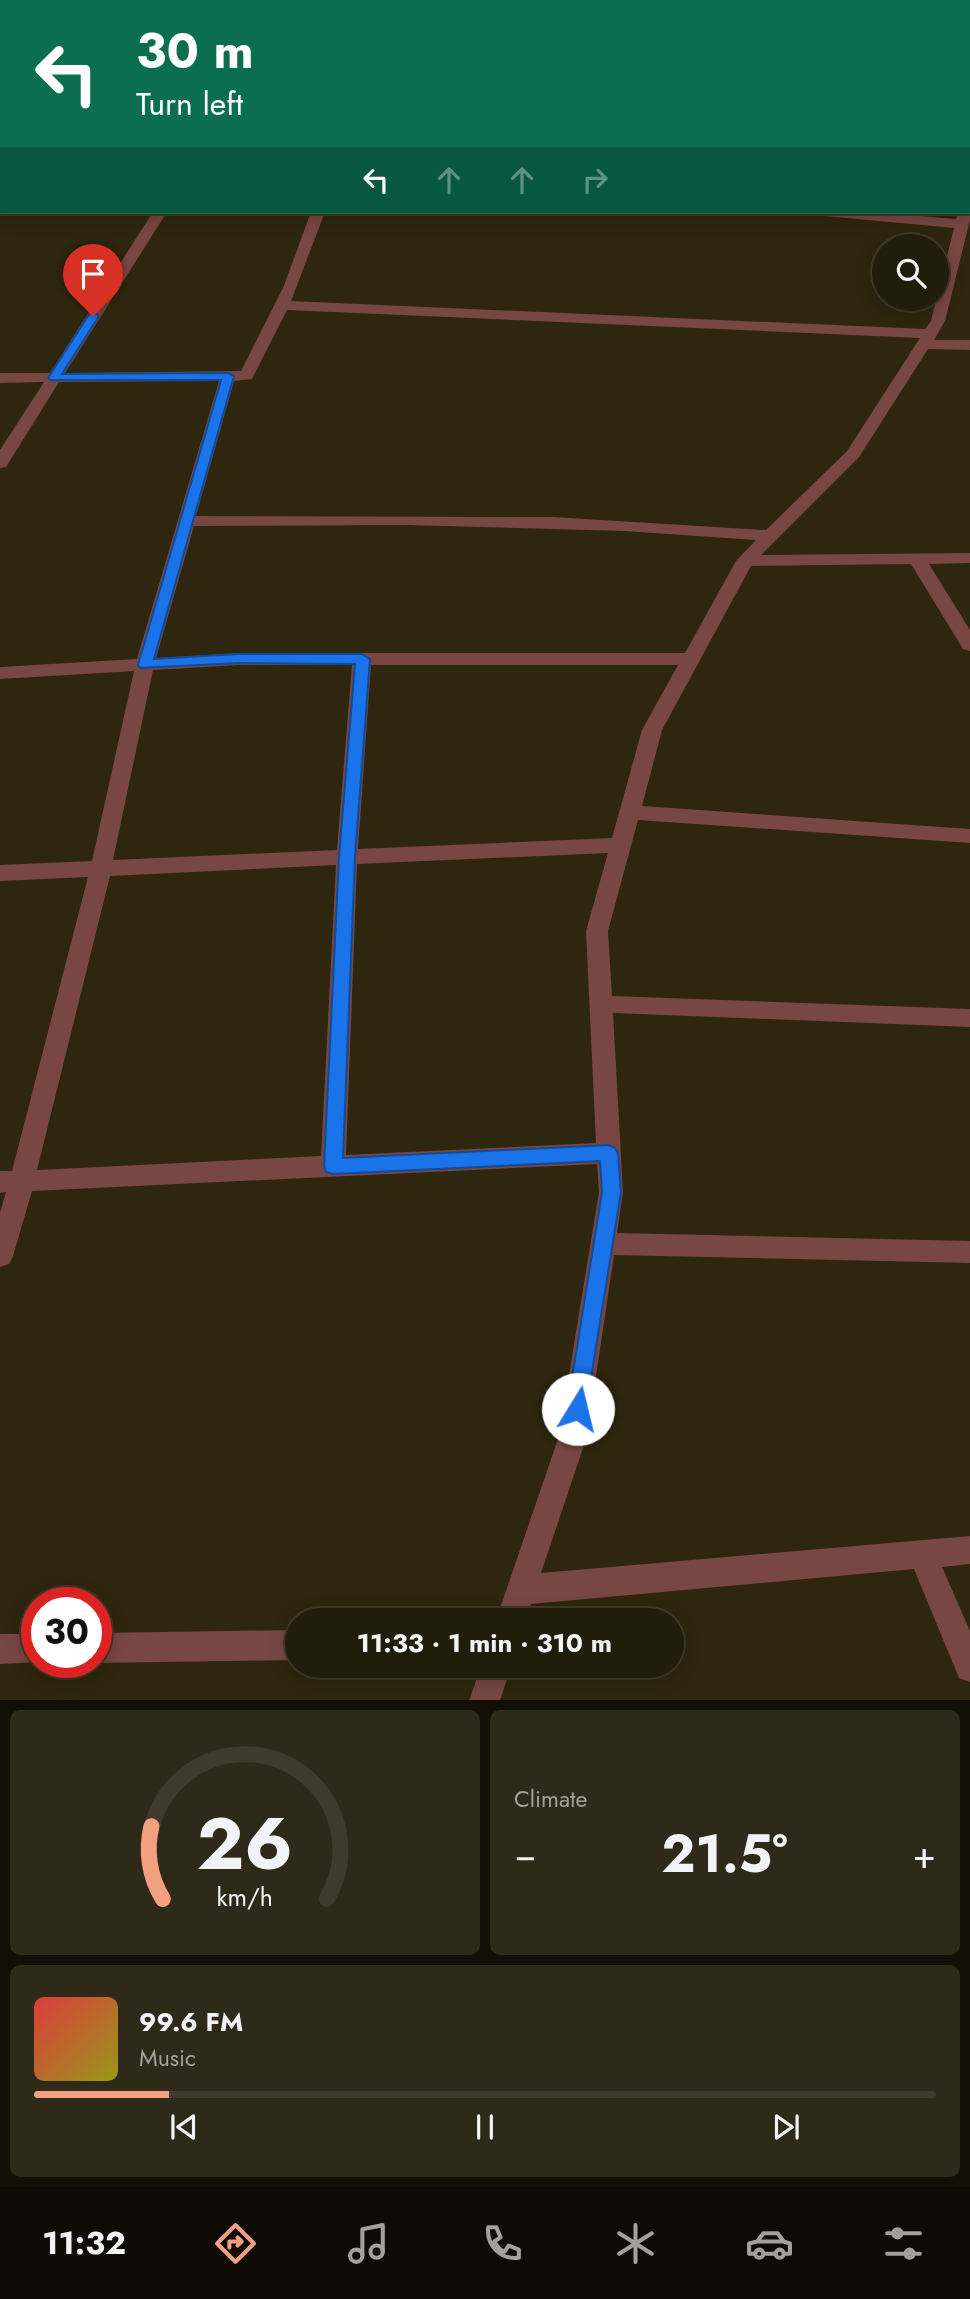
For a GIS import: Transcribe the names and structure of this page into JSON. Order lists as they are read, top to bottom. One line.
{"page":{"turn":["30 m","Turn left"],"limit":"30","trip":"11:33 · 1 min · 310 m","tile":"Climate","heat":["−","21.5°","+"],"song":["99.6 FM","Music"],"tabs":"11:32","gauge":["26","km/h"]}}
